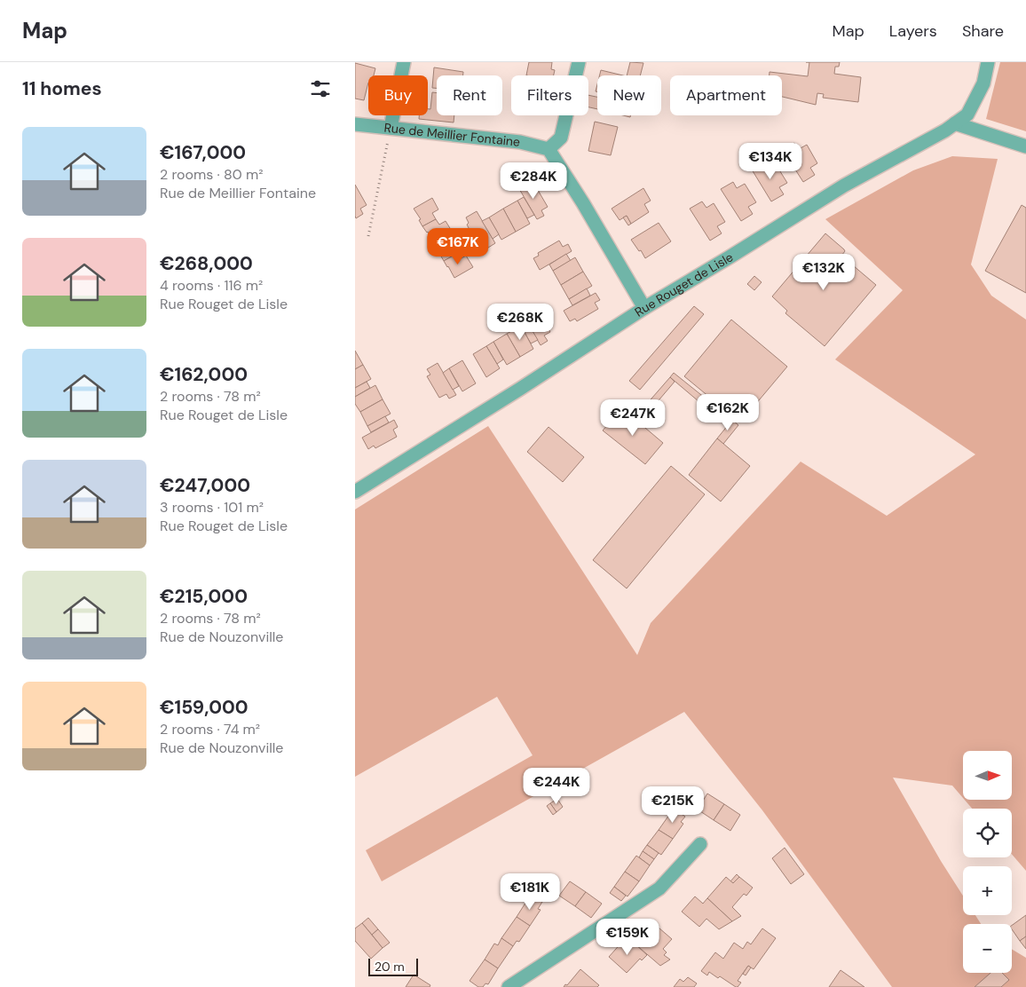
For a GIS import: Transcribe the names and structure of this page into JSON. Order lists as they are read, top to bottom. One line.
{"streets":{"street":["Rue de Meillier Fontaine","Rue Rouget de Lisle"]},"scale_bar":"20 m","north":"right","page":{"header":"Map","nav":["Map","Layers","Share"],"heading":"11 homes","chip":["Buy","Rent","Filters","New","Apartment"],"list":[{"name":"€167,000","note":"2 rooms · 80 m² · Rue de Meillier Fontaine"},{"name":"€268,000","note":"4 rooms · 116 m² · Rue Rouget de Lisle"},{"name":"€162,000","note":"2 rooms · 78 m² · Rue Rouget de Lisle"},{"name":"€247,000","note":"3 rooms · 101 m² · Rue Rouget de Lisle"},{"name":"€215,000","note":"2 rooms · 78 m² · Rue de Nouzonville"},{"name":"€159,000","note":"2 rooms · 74 m² · Rue de Nouzonville"}],"price":["€134K","€284K","€167K","€132K","€268K","€162K","€247K","€244K","€215K","€181K","€159K"],"map_buttons":["+","−"],"scale":"20 m"}}
